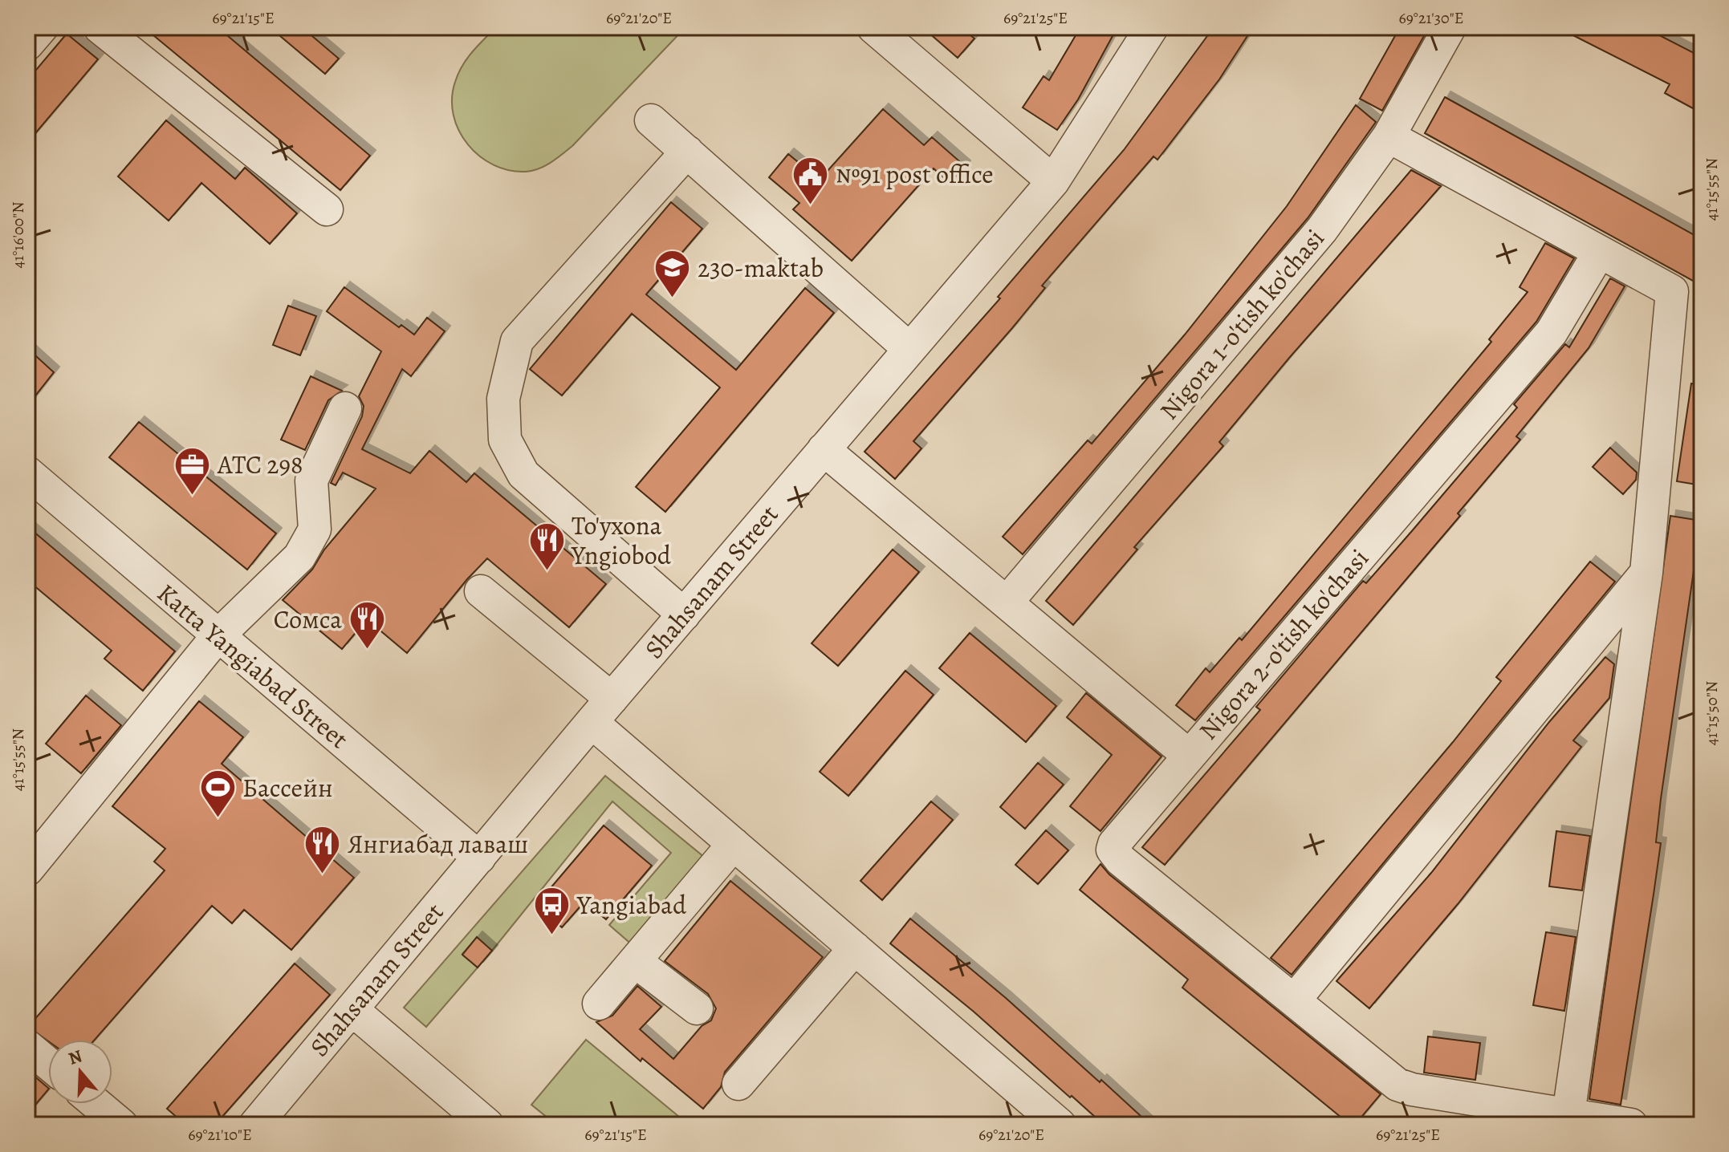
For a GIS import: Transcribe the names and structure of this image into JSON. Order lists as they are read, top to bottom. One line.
{"streets":{"street":["Nigora 1-o'tish ko'chasi","Shahsanam Street","Nigora 2-o'tish ko'chasi","Katta Yangiabad Street"]},"crossings":[["Shahsanam Street","Katta Yangiabad Street"]],"places":{"public building":["№91 post office"],"school or university":["230-maktab"],"office":["АТС 298"],"restaurant":["To'yxona Yngiobod","Сомса","Янгиабад лаваш"],"sports":["Бассейн"],"bus stop":["Yangiabad"]},"north":"top","coordinates":["69°21'15\"E","69°21'20\"E","69°21'25\"E","69°21'30\"E","41°15'55\"N","41°16'00\"N","41°15'50\"N","69°21'10\"E"]}
